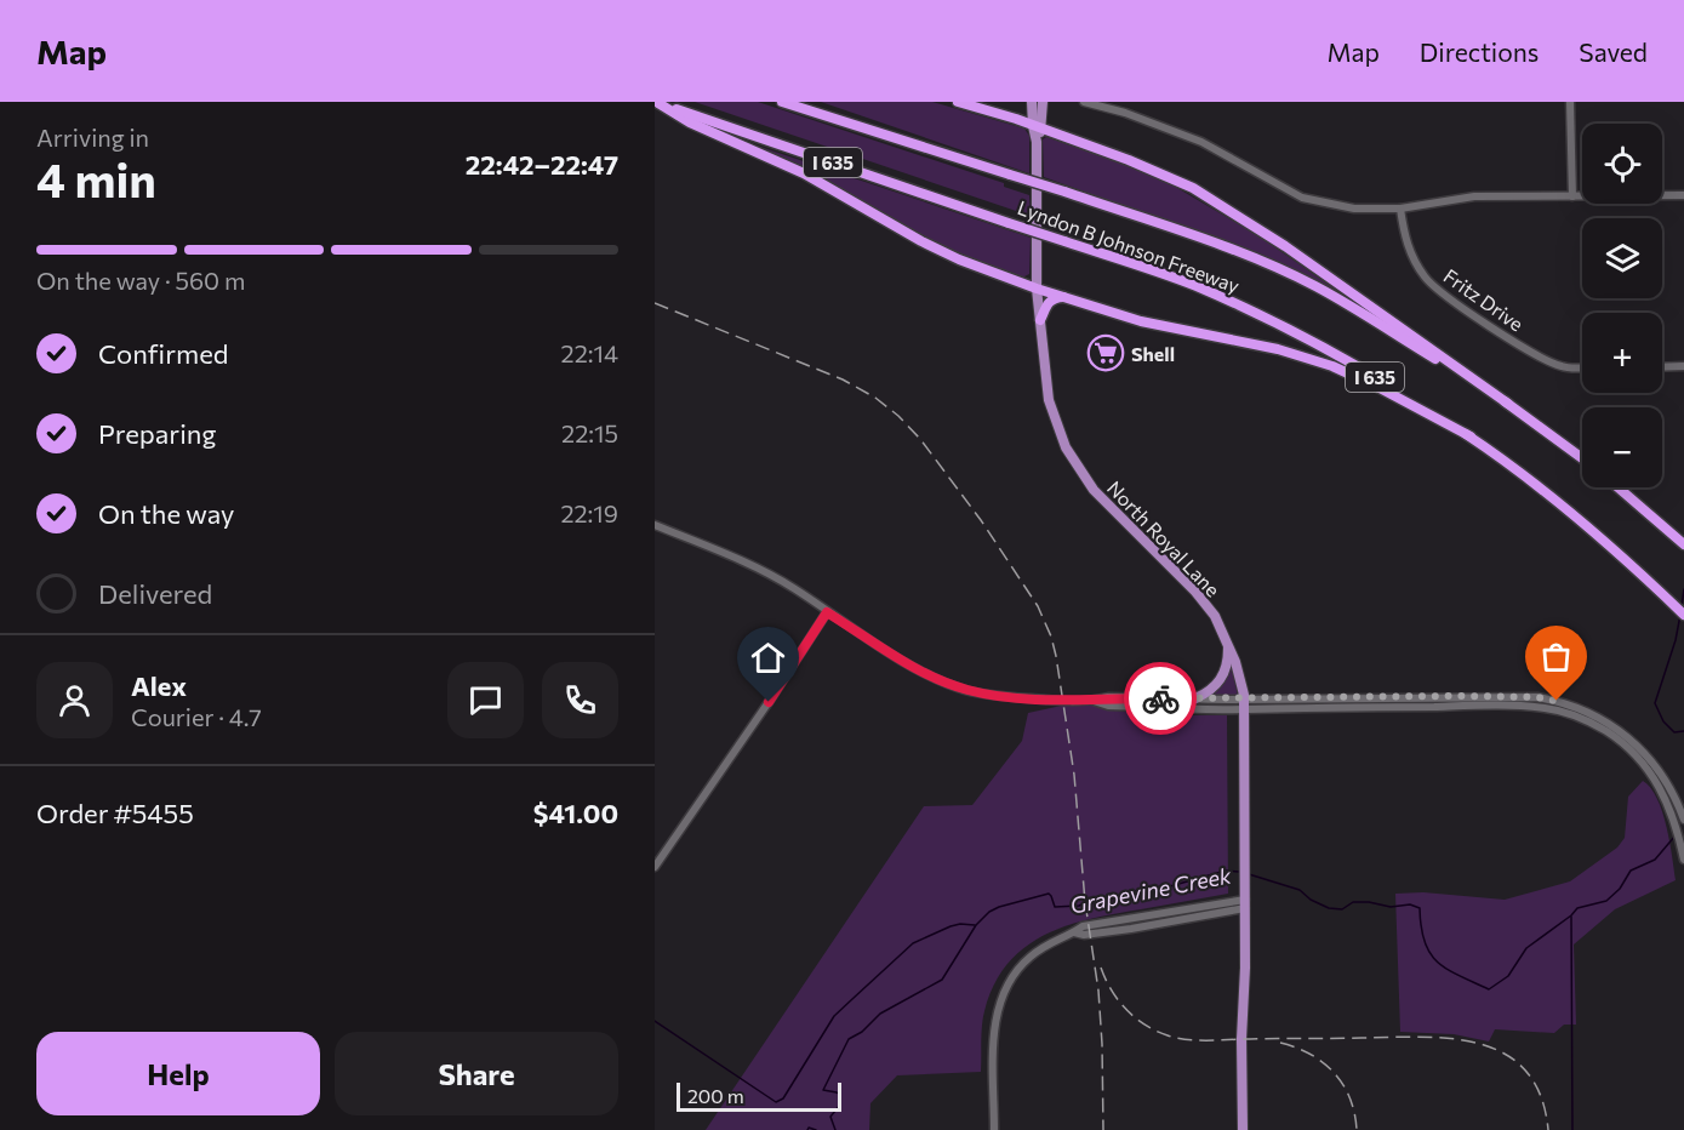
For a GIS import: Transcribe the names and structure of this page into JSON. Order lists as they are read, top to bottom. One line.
{"streets":{"highway":["I 635","Lyndon B Johnson Freeway"],"main road":["North Royal Lane"],"street":["Fritz Drive"]},"water":["Grapevine Creek"],"places":{"supermarket":["Shell"]},"scale_bar":"200 m","page":{"header":"Map","nav":["Map","Directions","Saved"],"heading":["4 min","Arriving in","22:42–22:47"],"panel":["Alex","Courier · 4.7","Order #5455","$41.00"],"map_buttons":["+","−"],"bar":"On the way · 560 m","list":[["Confirmed","22:14"],["Preparing","22:15"],["On the way","22:19"],"Delivered"],"buttons":["Help","Share"],"scale":"200 m"}}
